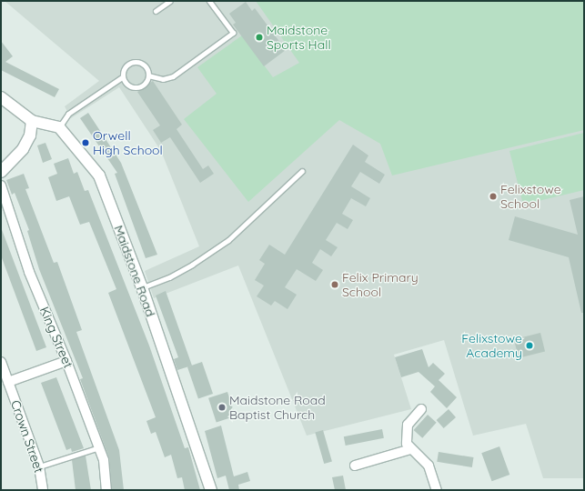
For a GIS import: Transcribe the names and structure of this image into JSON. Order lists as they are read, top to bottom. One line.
{"streets":{"street":["Maidstone Road","King Street","Crown Street"]},"places":["Maidstone Sports Hall","Orwell High School","Felixstowe School","Felix Primary School","Felixstowe Academy","Maidstone Road Baptist Church"]}
